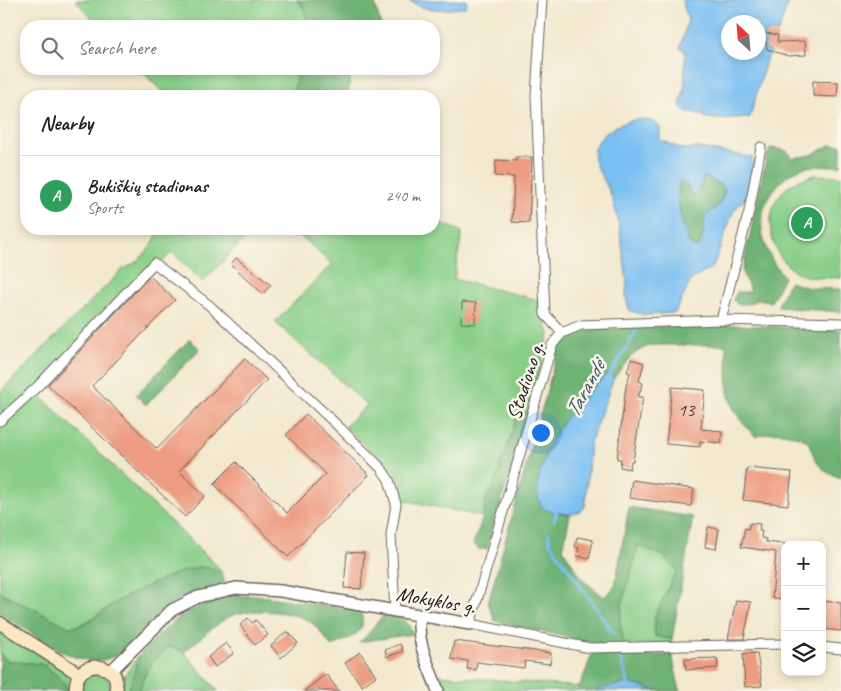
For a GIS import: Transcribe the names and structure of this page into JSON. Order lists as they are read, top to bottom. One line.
{"streets":{"street":["Stadiono g.","Mokyklos g."]},"crossings":[["Stadiono g.","Mokyklos g."]],"water":["Tarandė"],"house_numbers":["13"],"north":"top left","page":{"search":"Search here","heading":"Nearby","list":[{"mark":"A","name":"Bukiškių stadionas","note":"Sports","value":"240 m"}],"pins":"A","map_buttons":["+","−"]}}
